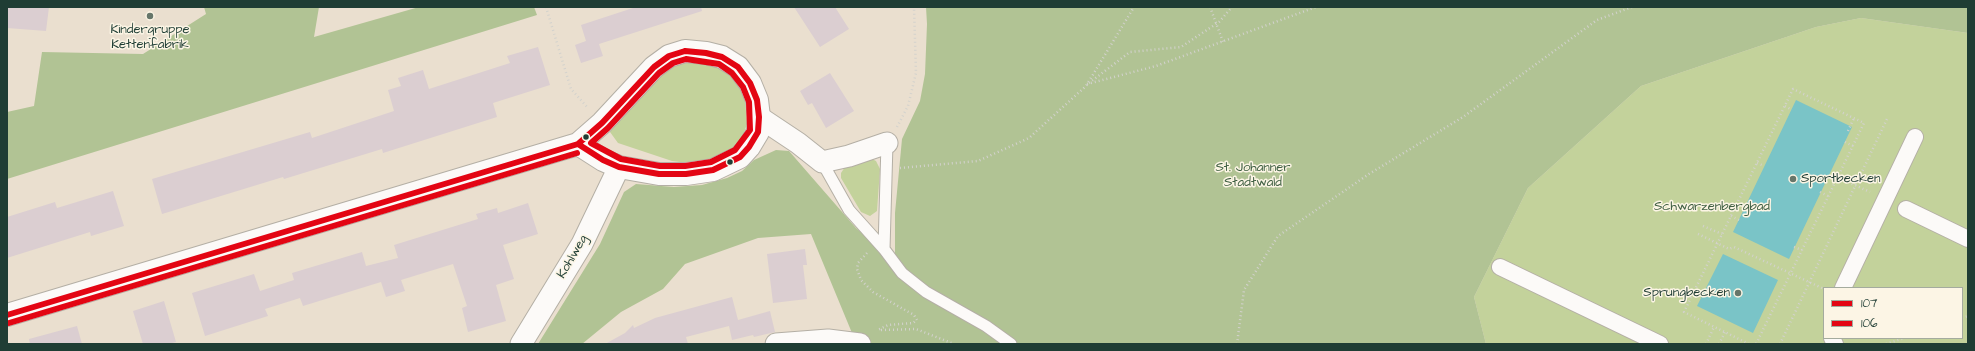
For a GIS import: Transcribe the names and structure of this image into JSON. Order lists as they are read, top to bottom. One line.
{"streets":{"street":["Kohlweg"]},"parks":["St. Johanner Stadtwald","Schwarzenbergbad"],"places":["Kindergruppe Kettenfabrik","Sportbecken","Sprungbecken"],"lines":["transit line 107","transit line 106"],"legend":["107","106"]}
